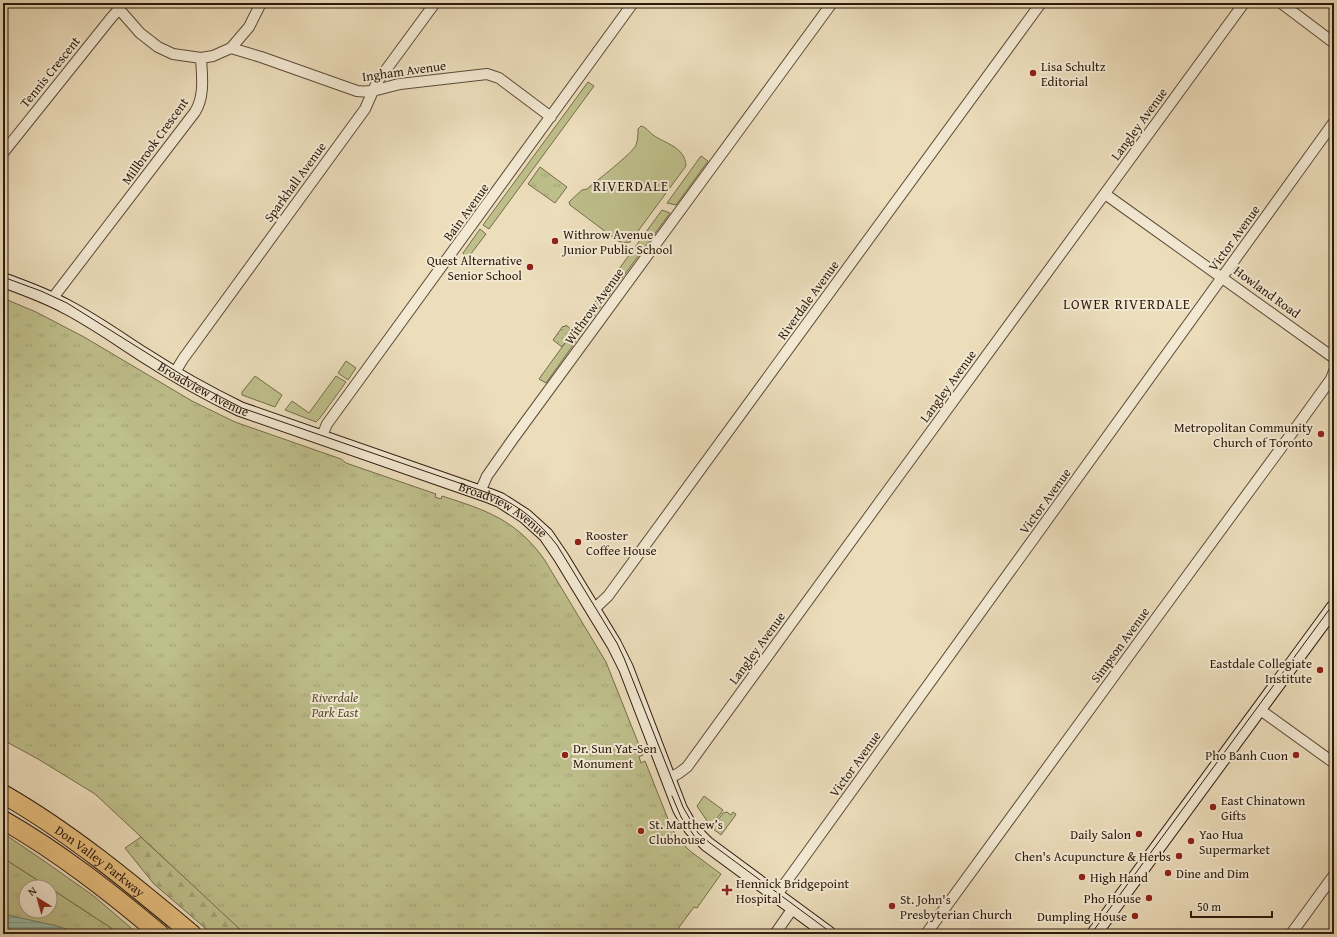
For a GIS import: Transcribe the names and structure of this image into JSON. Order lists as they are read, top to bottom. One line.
{"streets":{"highway":["Don Valley Parkway"],"main road":["Broadview Avenue"],"street":["Ingham Avenue","Tennis Crescent","Langley Avenue","Millbrook Crescent","Sparkhall Avenue","Bain Avenue","Victor Avenue","Howland Road","Riverdale Avenue","Withrow Avenue","Simpson Avenue"]},"crossings":[["Ingham Avenue","Sparkhall Avenue"],["Ingham Avenue","Bain Avenue"],["Langley Avenue","Howland Road"],["Langley Avenue","Broadview Avenue"],["Millbrook Crescent","Broadview Avenue"],["Sparkhall Avenue","Broadview Avenue"],["Bain Avenue","Broadview Avenue"],["Victor Avenue","Howland Road"],["Victor Avenue","Broadview Avenue"],["Riverdale Avenue","Broadview Avenue"],["Withrow Avenue","Broadview Avenue"]],"districts":["RIVERDALE","LOWER RIVERDALE"],"parks":["Riverdale Park East"],"places":{"other":["Lisa Schultz Editorial","Withrow Avenue Junior Public School","Quest Alternative Senior School","Metropolitan Community Church of Toronto","Rooster Coffee House","Eastdale Collegiate Institute","Dr. Sun Yat-Sen Monument","Pho Banh Cuon","East Chinatown Gifts","St. Matthew’s Clubhouse","Daily Salon","Yao Hua Supermarket","Chen's Acupuncture & Herbs","Dine and Dim","High Hand","Pho House","St. John's Presbyterian Church","Dumpling House"],"health":["Hennick Bridgepoint Hospital"]},"scale_bar":"50 m","north":"top left"}
